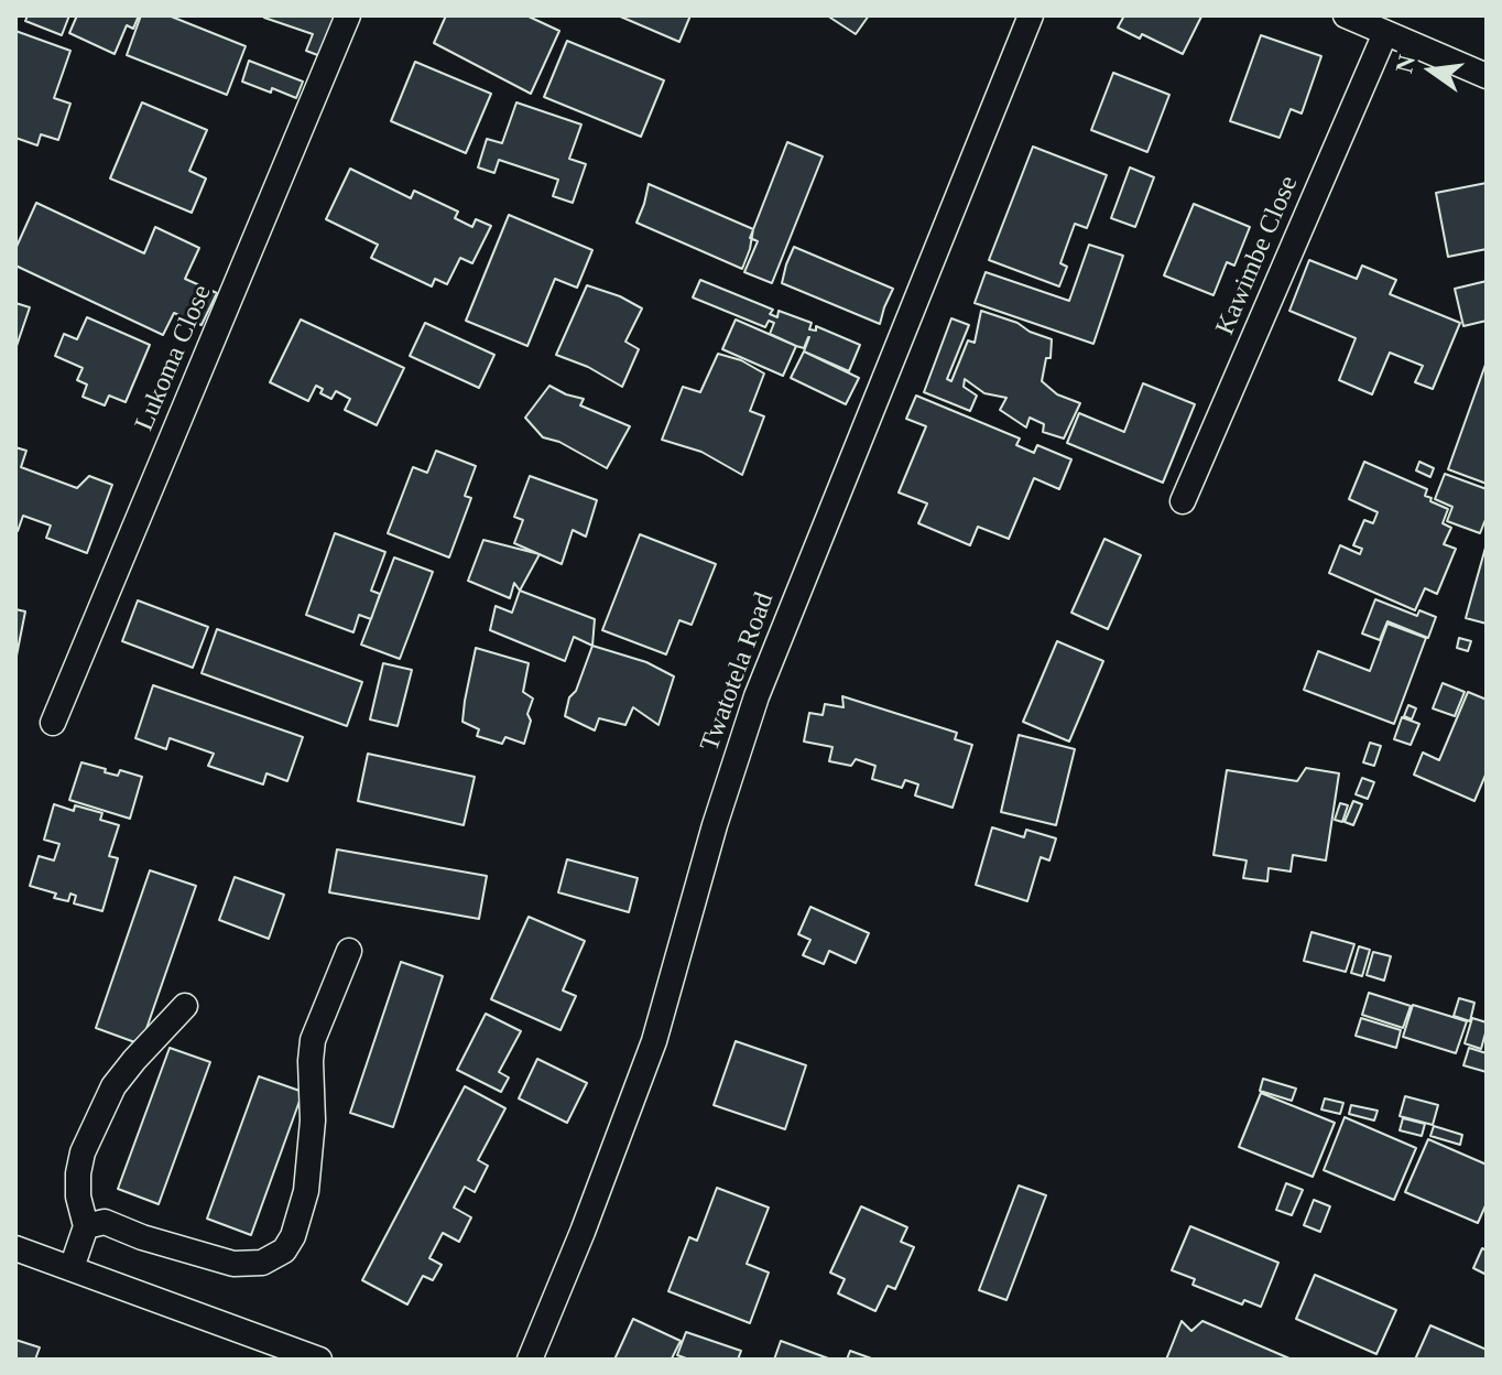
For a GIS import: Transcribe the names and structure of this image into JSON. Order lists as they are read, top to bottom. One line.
{"streets":{"street":["Kawimbe Close","Lukoma Close","Twatotela Road"]},"north":"left"}
